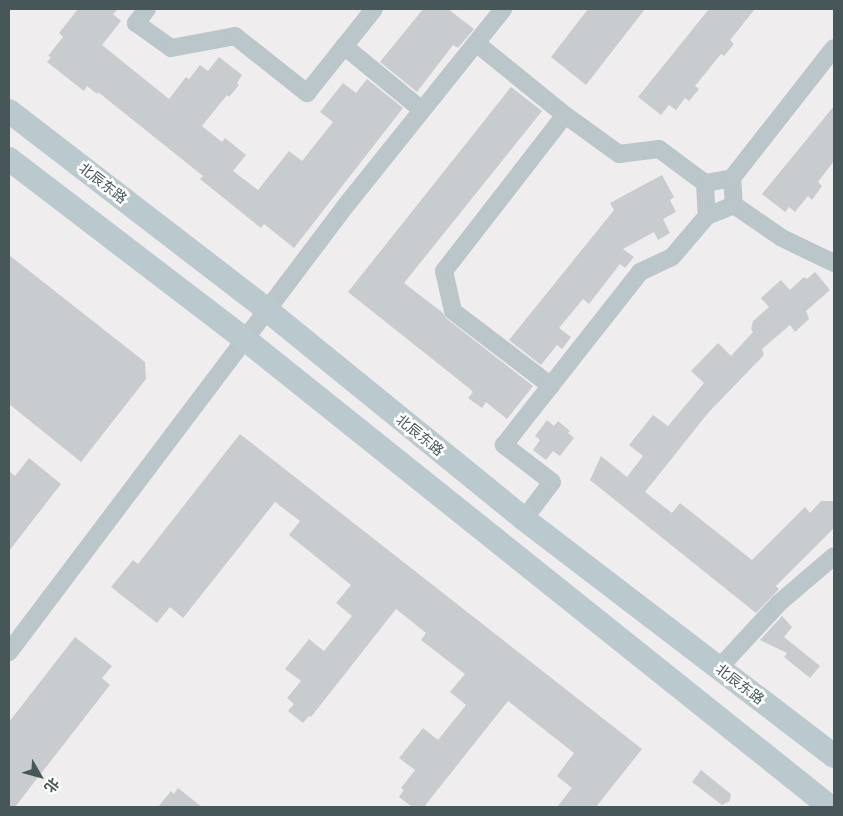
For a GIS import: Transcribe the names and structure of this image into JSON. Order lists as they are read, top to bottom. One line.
{"streets":{"street":["北辰东路"]},"north":"bottom right"}
